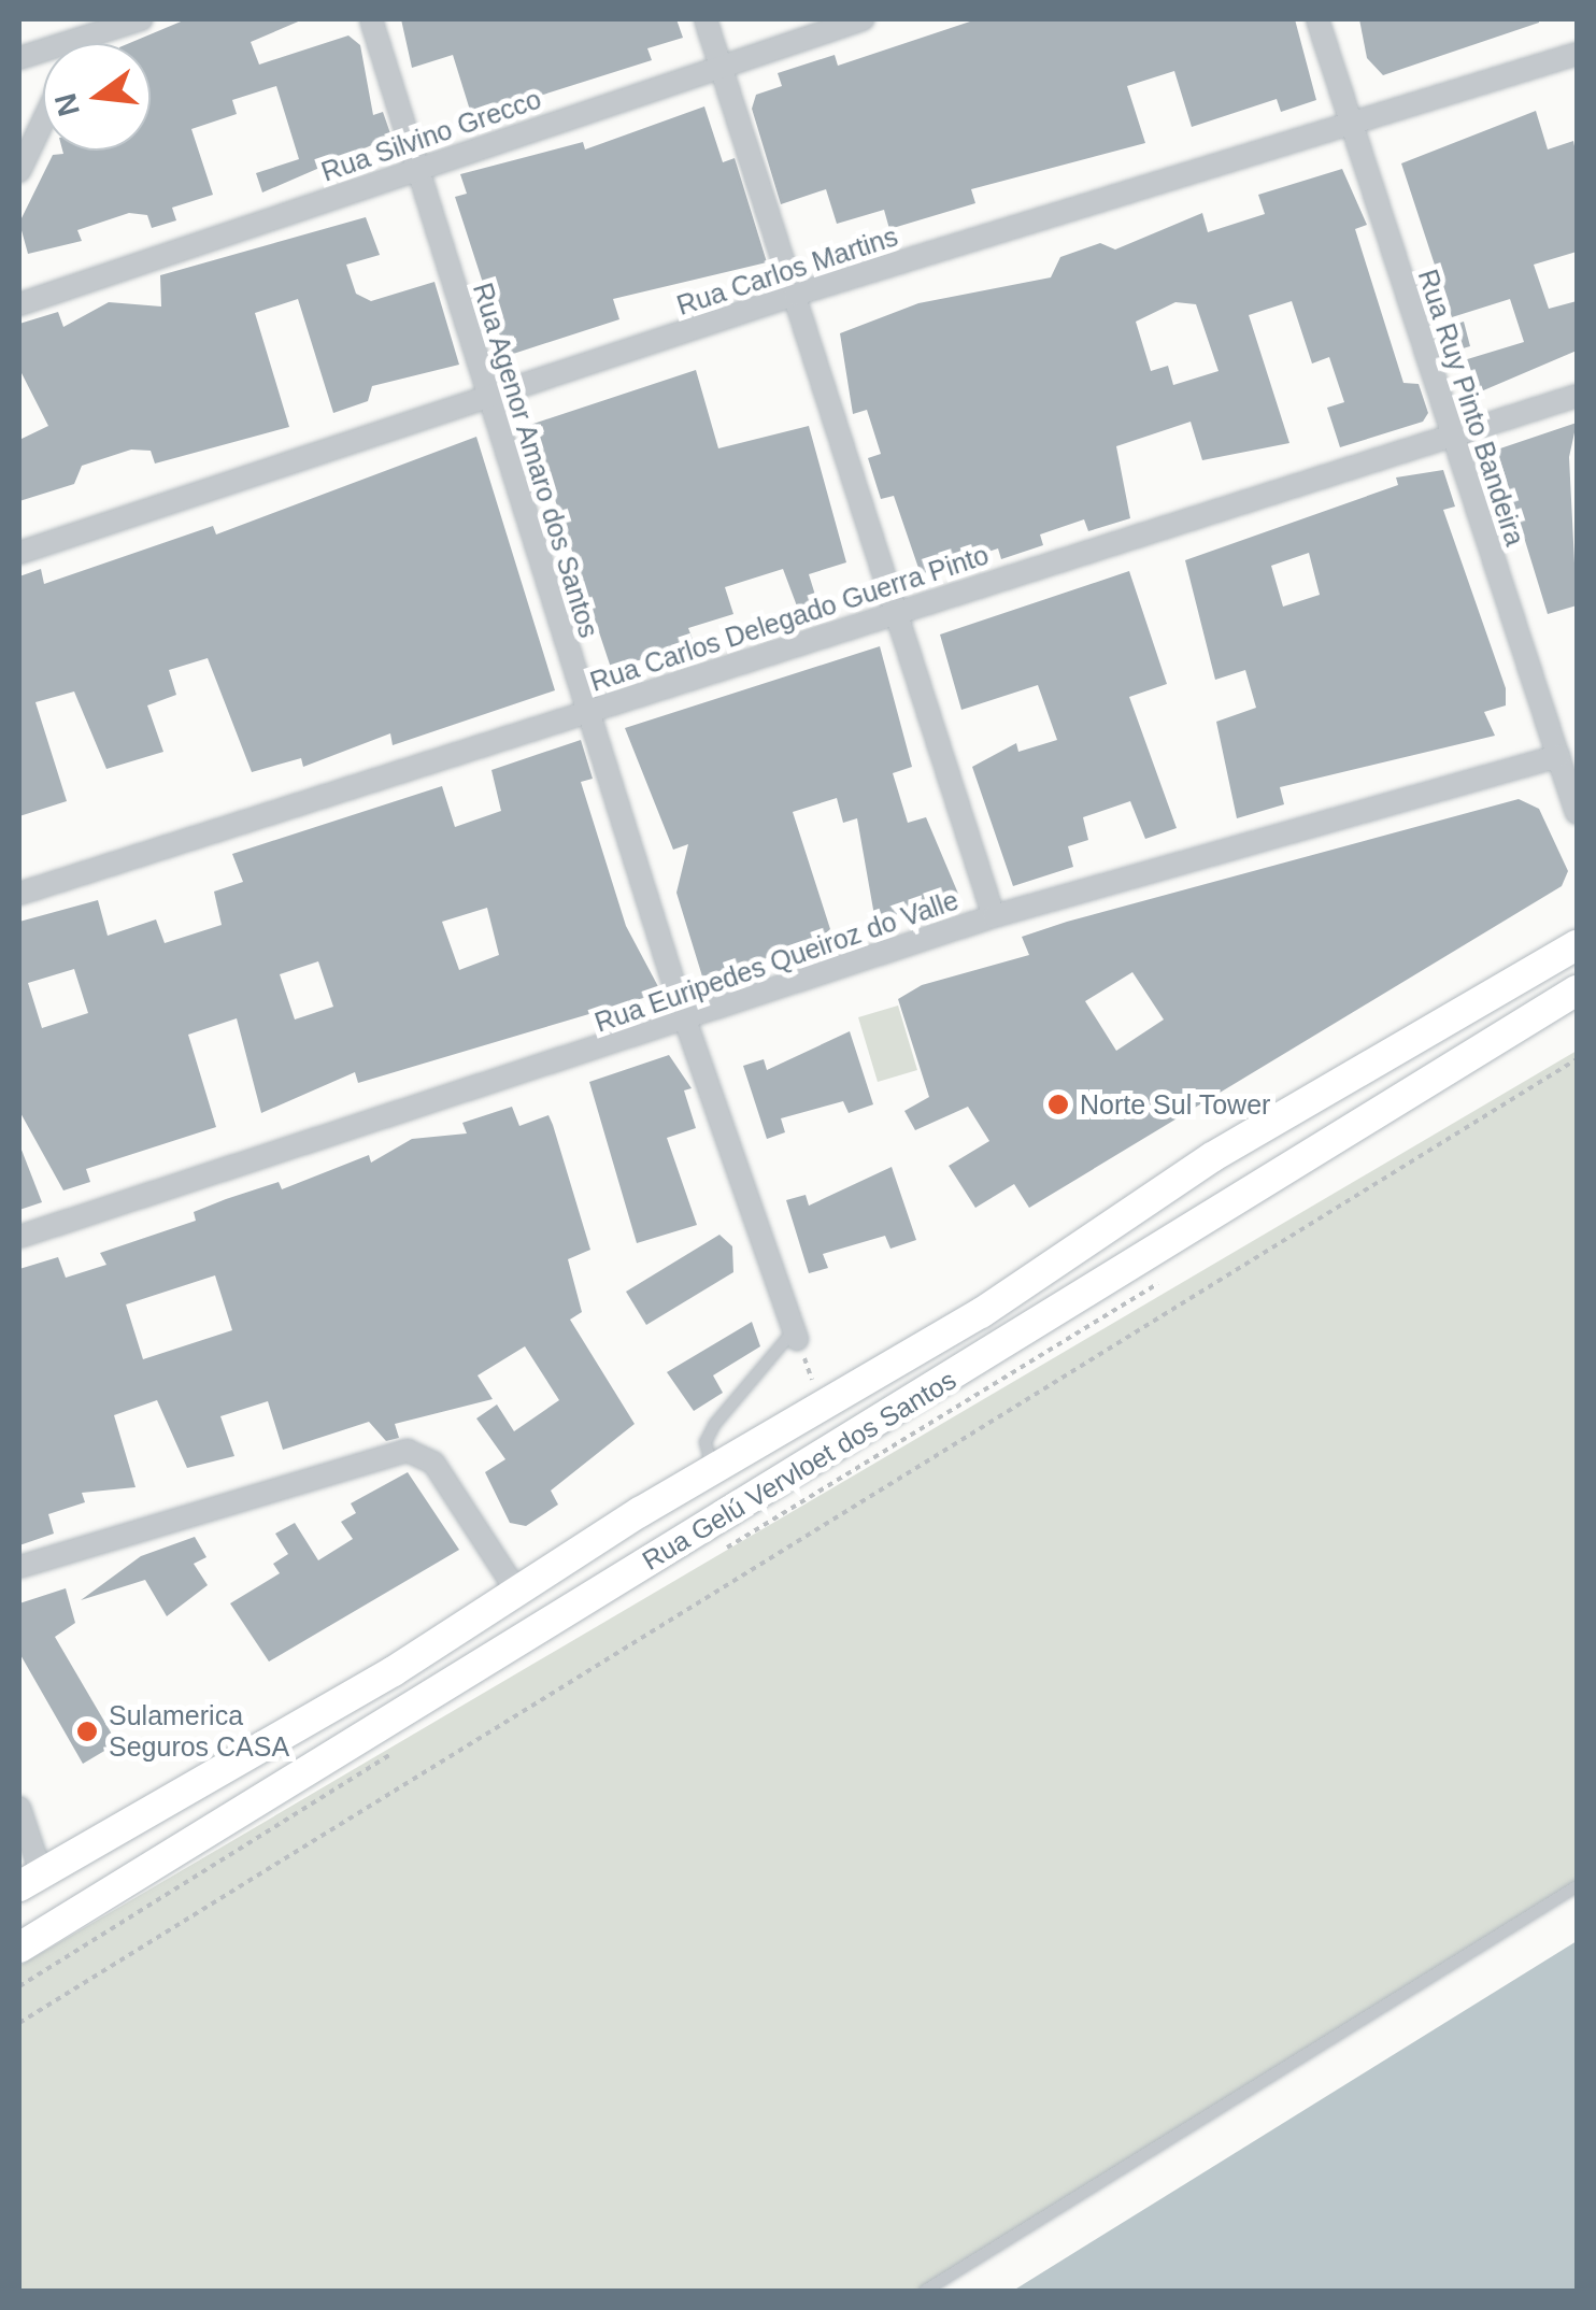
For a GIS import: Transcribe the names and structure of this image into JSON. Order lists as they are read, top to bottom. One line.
{"streets":{"main road":["Rua Gelú Vervloet dos Santos"],"street":["Rua Silvino Grecco","Rua Carlos Martins","Rua Ruy Pinto Bandeira","Rua Agenor Amaro dos Santos","Rua Carlos Delegado Guerra Pinto","Rua Euripedes Queiroz do Valle"]},"crossings":[["Rua Silvino Grecco","Rua Agenor Amaro dos Santos"],["Rua Carlos Martins","Rua Ruy Pinto Bandeira"],["Rua Carlos Martins","Rua Agenor Amaro dos Santos"],["Rua Ruy Pinto Bandeira","Rua Carlos Delegado Guerra Pinto"],["Rua Ruy Pinto Bandeira","Rua Euripedes Queiroz do Valle"],["Rua Agenor Amaro dos Santos","Rua Carlos Delegado Guerra Pinto"],["Rua Agenor Amaro dos Santos","Rua Euripedes Queiroz do Valle"]],"places":["Norte Sul Tower","Sulamerica Seguros CASA"],"north":"left"}
